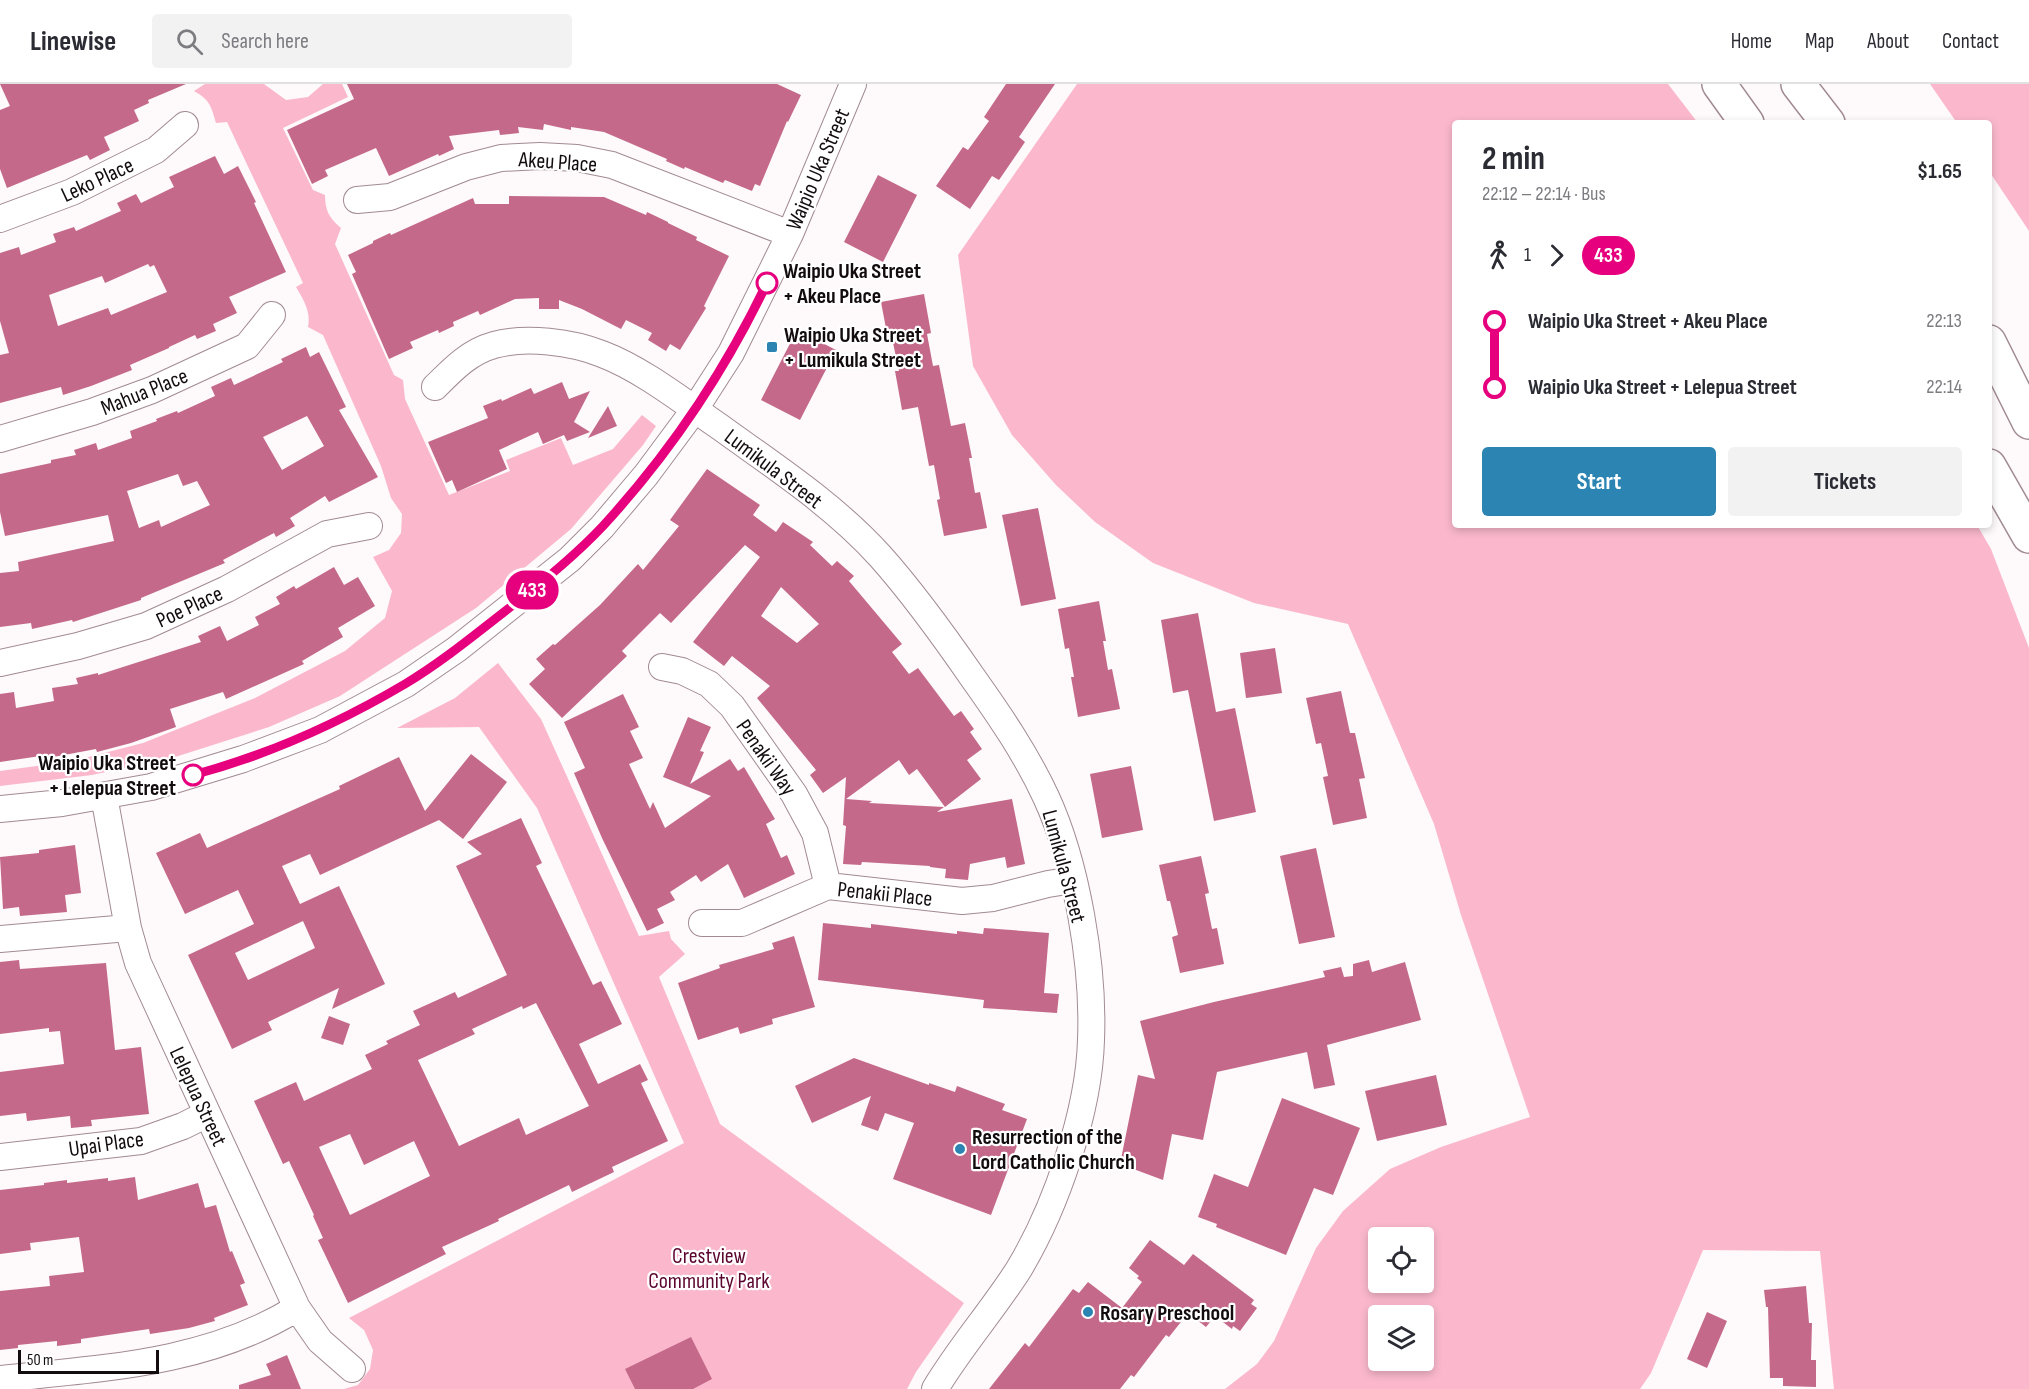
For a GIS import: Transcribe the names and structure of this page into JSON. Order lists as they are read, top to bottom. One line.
{"streets":{"street":["Akeu Place","Waipio Uka Street","Leko Place","Mahua Place","Lumikula Street","Poe Place","Penakii Way","Penakii Place","Lelepua Street","Upai Place"]},"crossings":[["Akeu Place","Waipio Uka Street"],["Waipio Uka Street","Lumikula Street"],["Waipio Uka Street","Lelepua Street"],["Lumikula Street","Penakii Place"],["Penakii Way","Penakii Place"],["Lelepua Street","Upai Place"]],"parks":["Crestview Community Park"],"places":{"other":["Waipio Uka Street + Akeu Place","Waipio Uka Street + Lelepua Street","Resurrection of the Lord Catholic Church","Rosary Preschool"],"transit":["Waipio Uka Street + Lumikula Street"]},"lines":["bus line 433"],"scale_bar":"50 m","page":{"header":"Linewise","search":"Search here","nav":["Home","Map","About","Contact"],"on_map":"433","heading":["2 min","22:12 – 22:14 · Bus","$1.65"],"legs":["1","433"],"list":[{"name":"Waipio Uka Street + Akeu Place","value":"22:13"},{"name":"Waipio Uka Street + Lelepua Street","value":"22:14"}],"buttons":["Start","Tickets"],"scale":"50 m"}}
